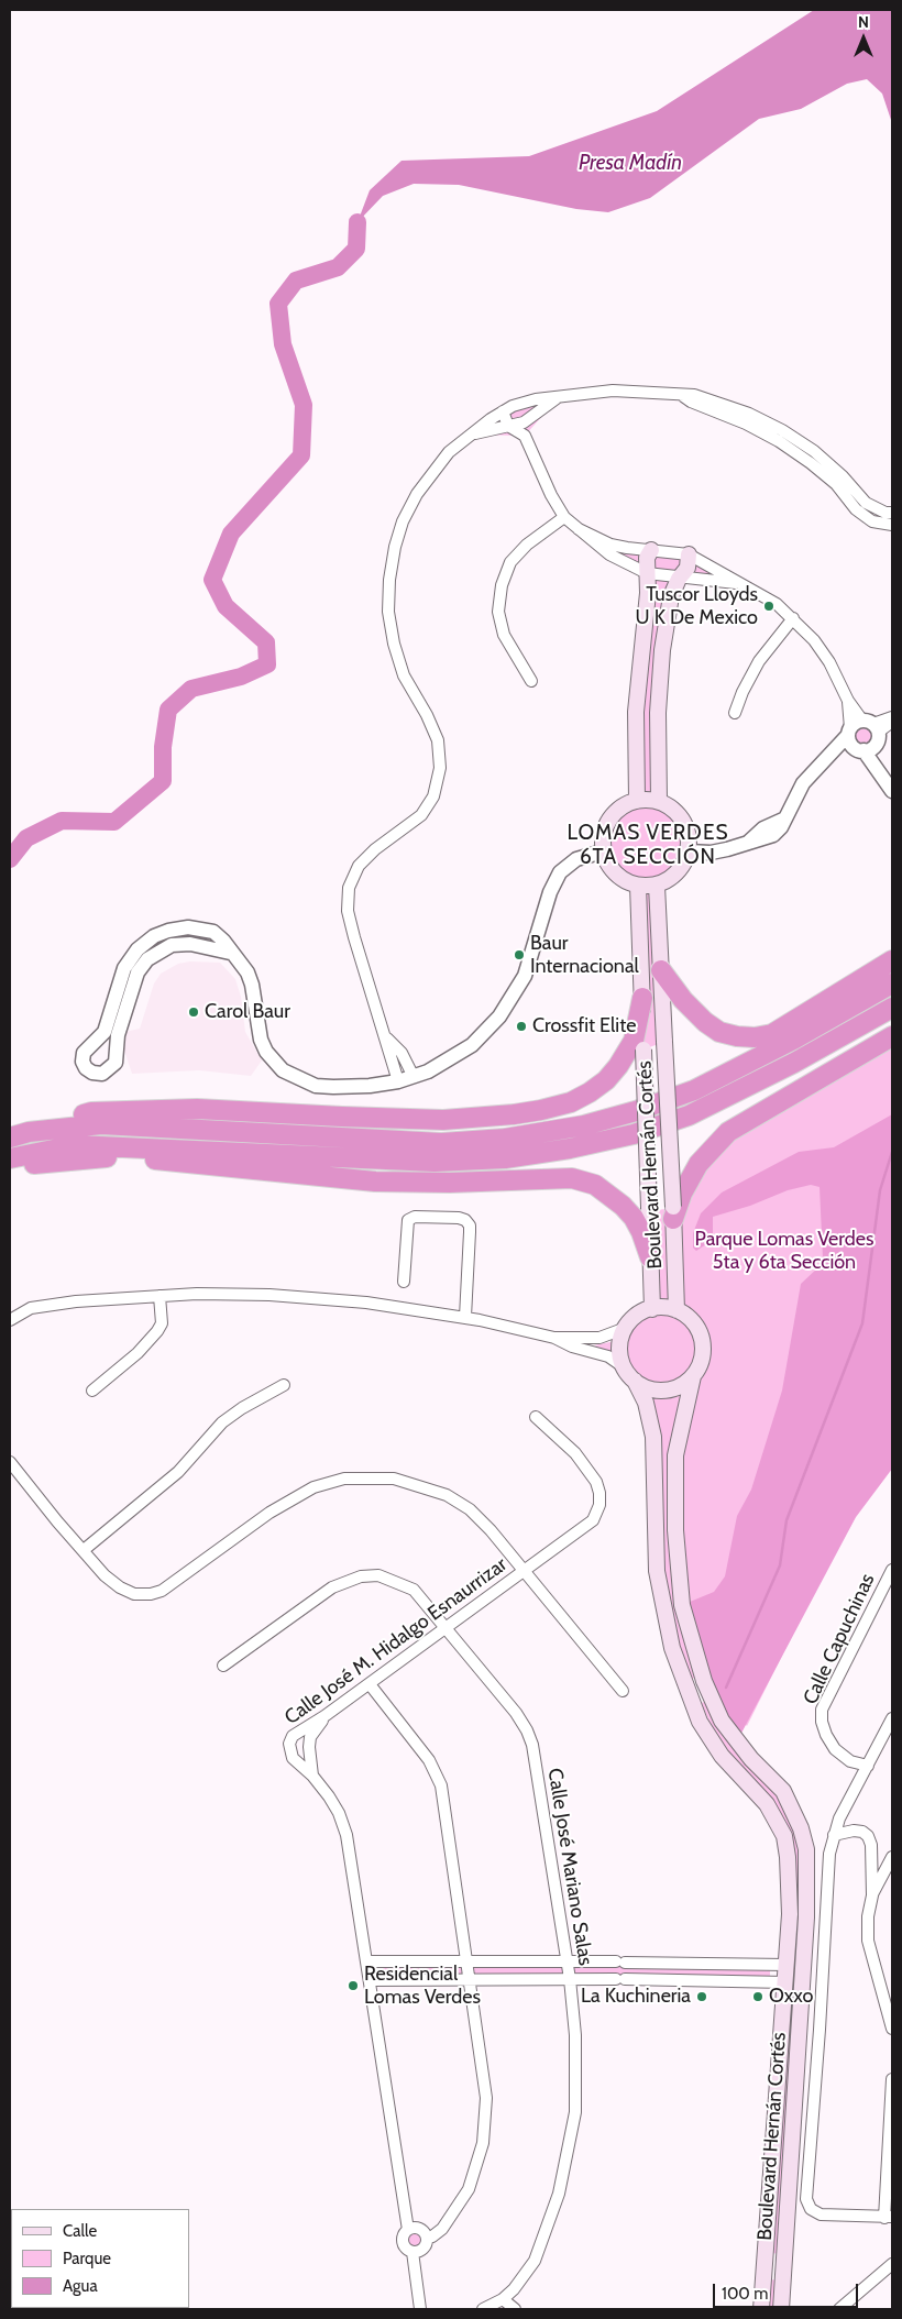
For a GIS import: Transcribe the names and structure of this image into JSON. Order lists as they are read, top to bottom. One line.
{"streets":{"main road":["Boulevard Hernán Cortés"],"street":["Calle Capuchinas","Calle José M. Hidalgo Esnaurrizar","Calle José Mariano Salas"]},"crossings":[["Calle José M. Hidalgo Esnaurrizar","Calle José Mariano Salas"]],"districts":["LOMAS VERDES 6TA SECCIÓN"],"water":["Presa Madín"],"parks":["Parque Lomas Verdes 5ta y 6ta Sección"],"places":["Tuscor Lloyds U K De Mexico","Baur Internacional","Carol Baur","Crossfit Elite","Residencial Lomas Verdes","La Kuchineria","Oxxo"],"legend":["Calle","Parque","Agua"],"scale_bar":"100 m","north":"top"}
